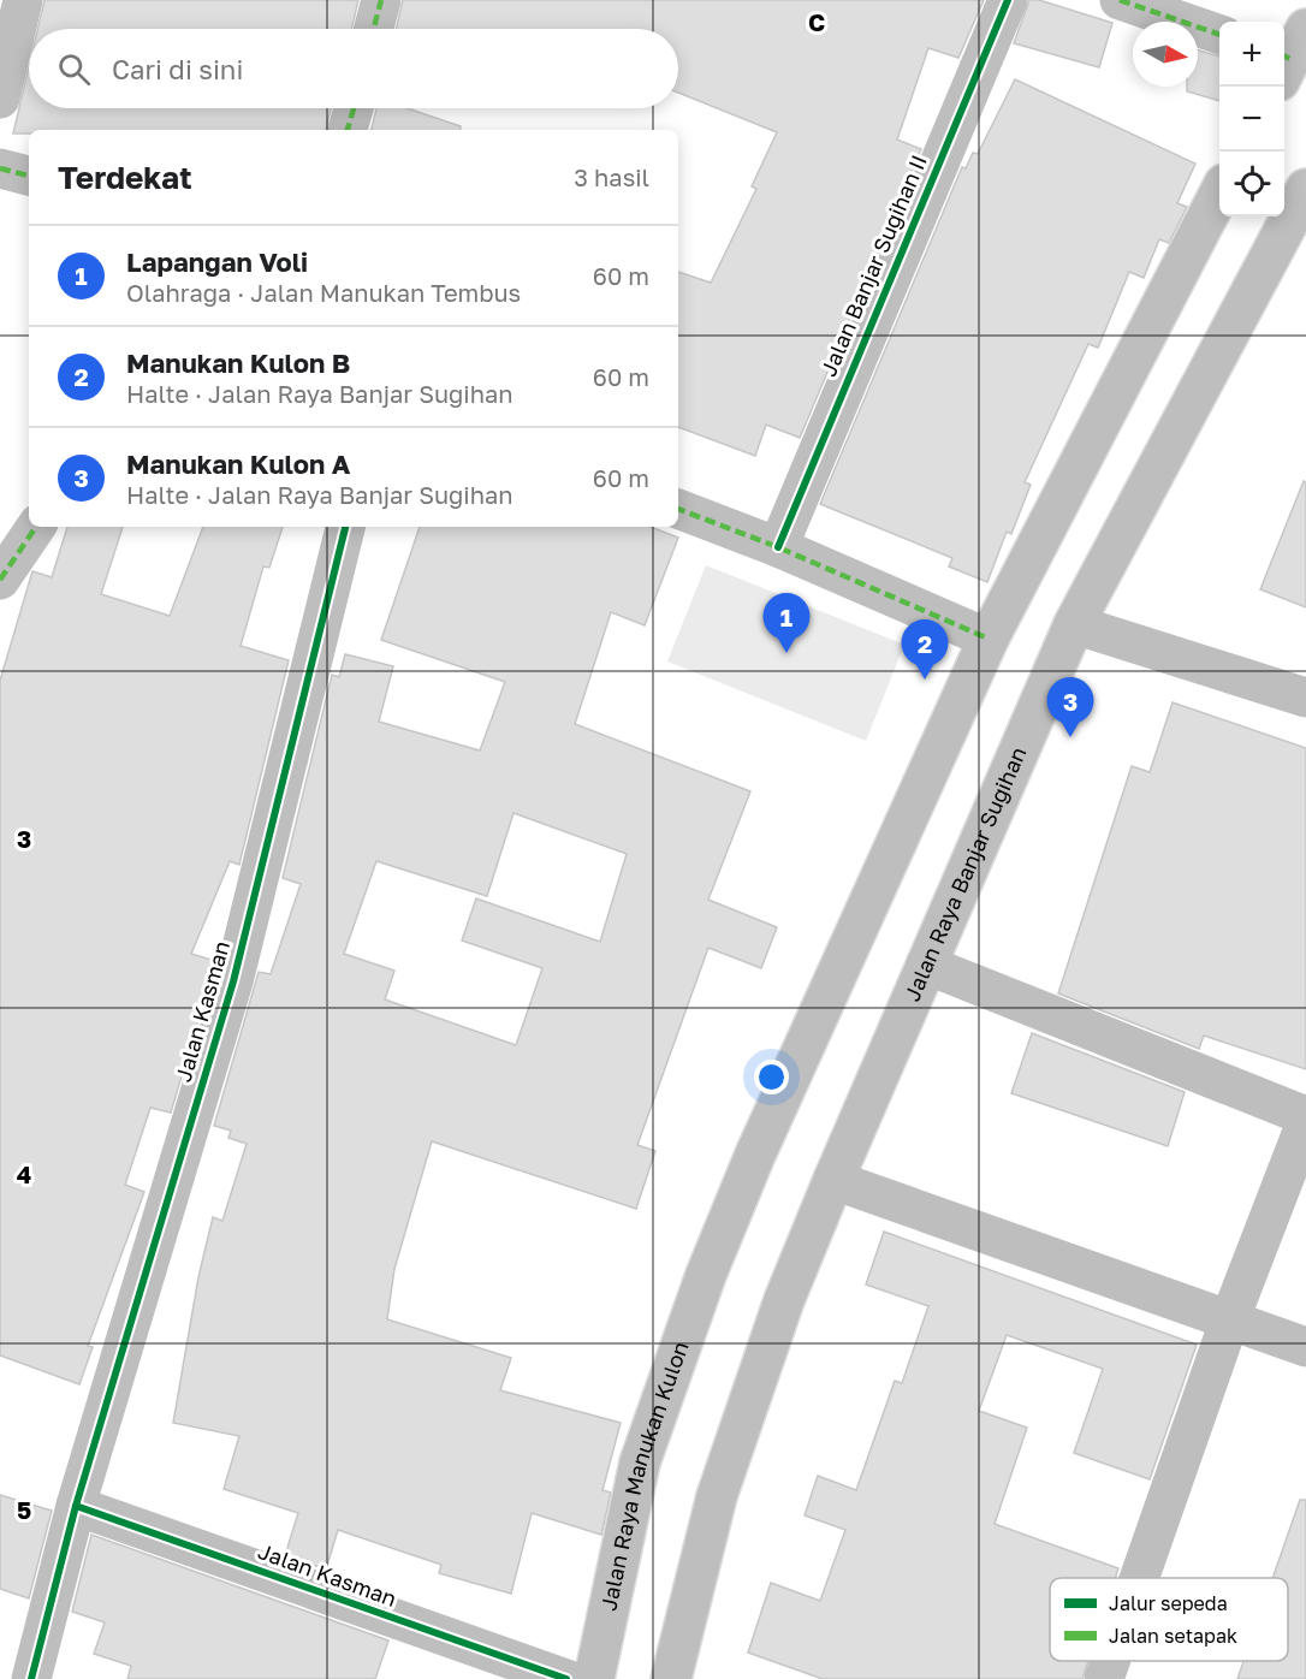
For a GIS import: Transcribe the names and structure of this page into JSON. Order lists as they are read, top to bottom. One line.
{"streets":{"main road":["Jalan Banjar Sugihan II","Jalan Raya Banjar Sugihan","Jalan Kasman","Jalan Raya Manukan Kulon"]},"legend":["Jalur sepeda","Jalan setapak"],"north":"right","page":{"map_buttons":["+","−"],"search":"Cari di sini","heading":["Terdekat","3 hasil"],"list":[{"mark":"1","name":"Lapangan Voli","note":"Olahraga · Jalan Manukan Tembus","value":"60 m"},{"mark":"2","name":"Manukan Kulon B","note":"Halte · Jalan Raya Banjar Sugihan","value":"60 m"},{"mark":"3","name":"Manukan Kulon A","note":"Halte · Jalan Raya Banjar Sugihan","value":"60 m"}],"pins":["1","2","3"]},"grid":{"columns":["C"],"rows":["3","4","5"]}}
